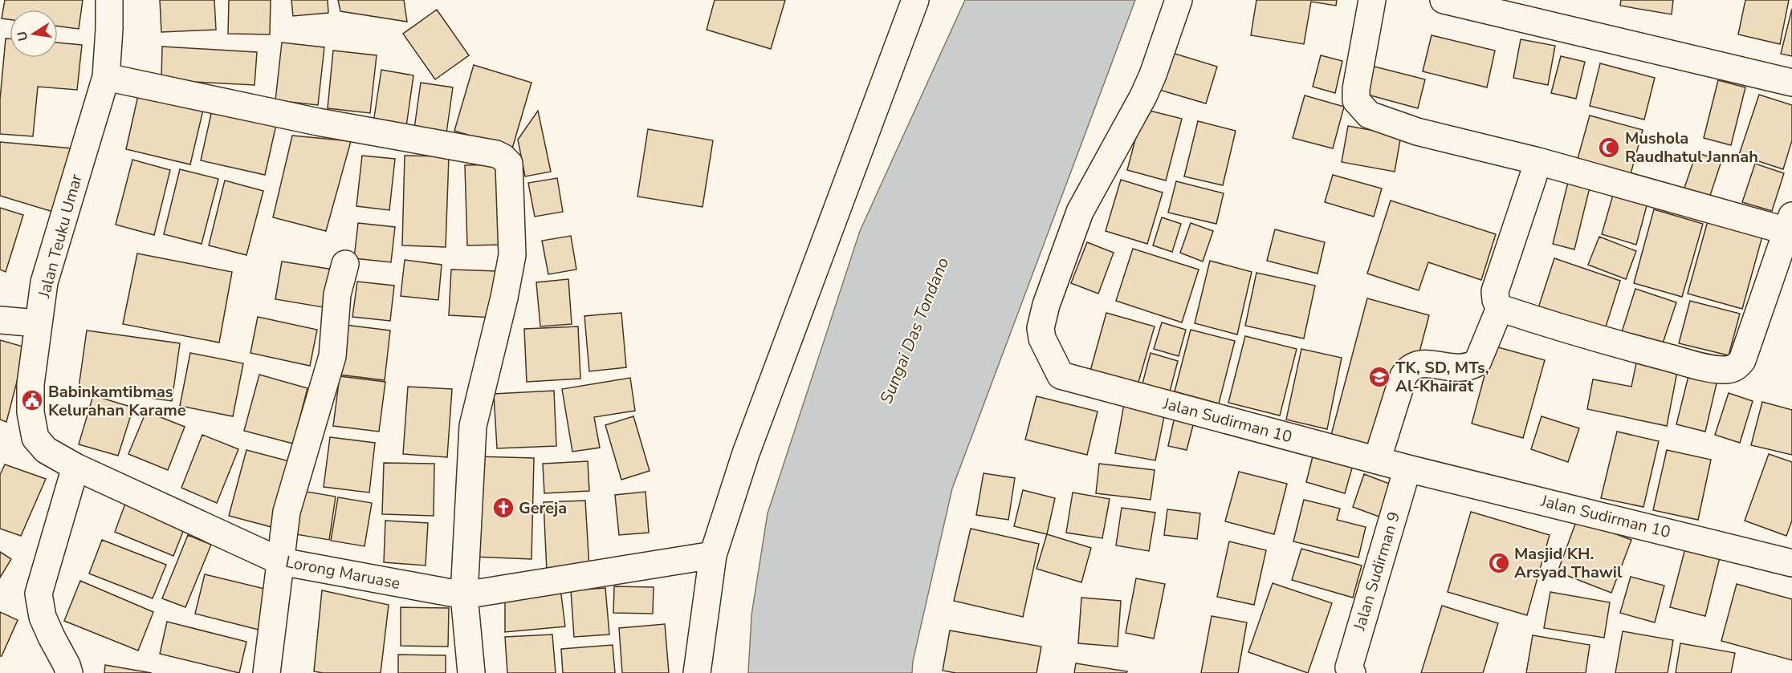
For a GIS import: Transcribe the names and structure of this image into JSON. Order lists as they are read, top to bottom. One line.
{"streets":{"street":["Jalan Teuku Umar","Jalan Sudirman 10","Jalan Sudirman 9","Lorong Maruase"]},"crossings":[["Jalan Teuku Umar","Lorong Maruase"],["Jalan Sudirman 10","Jalan Sudirman 9"]],"water":["Sungai Das Tondano"],"places":{"mosque":["Mushola Raudhatul Jannah","Masjid KH. Arsyad Thawil"],"school or university":["TK, SD, MTs, Al-Khairat"],"public building":["Babinkamtibmas Kelurahan Karame"],"church":["Gereja"]},"north":"left"}
